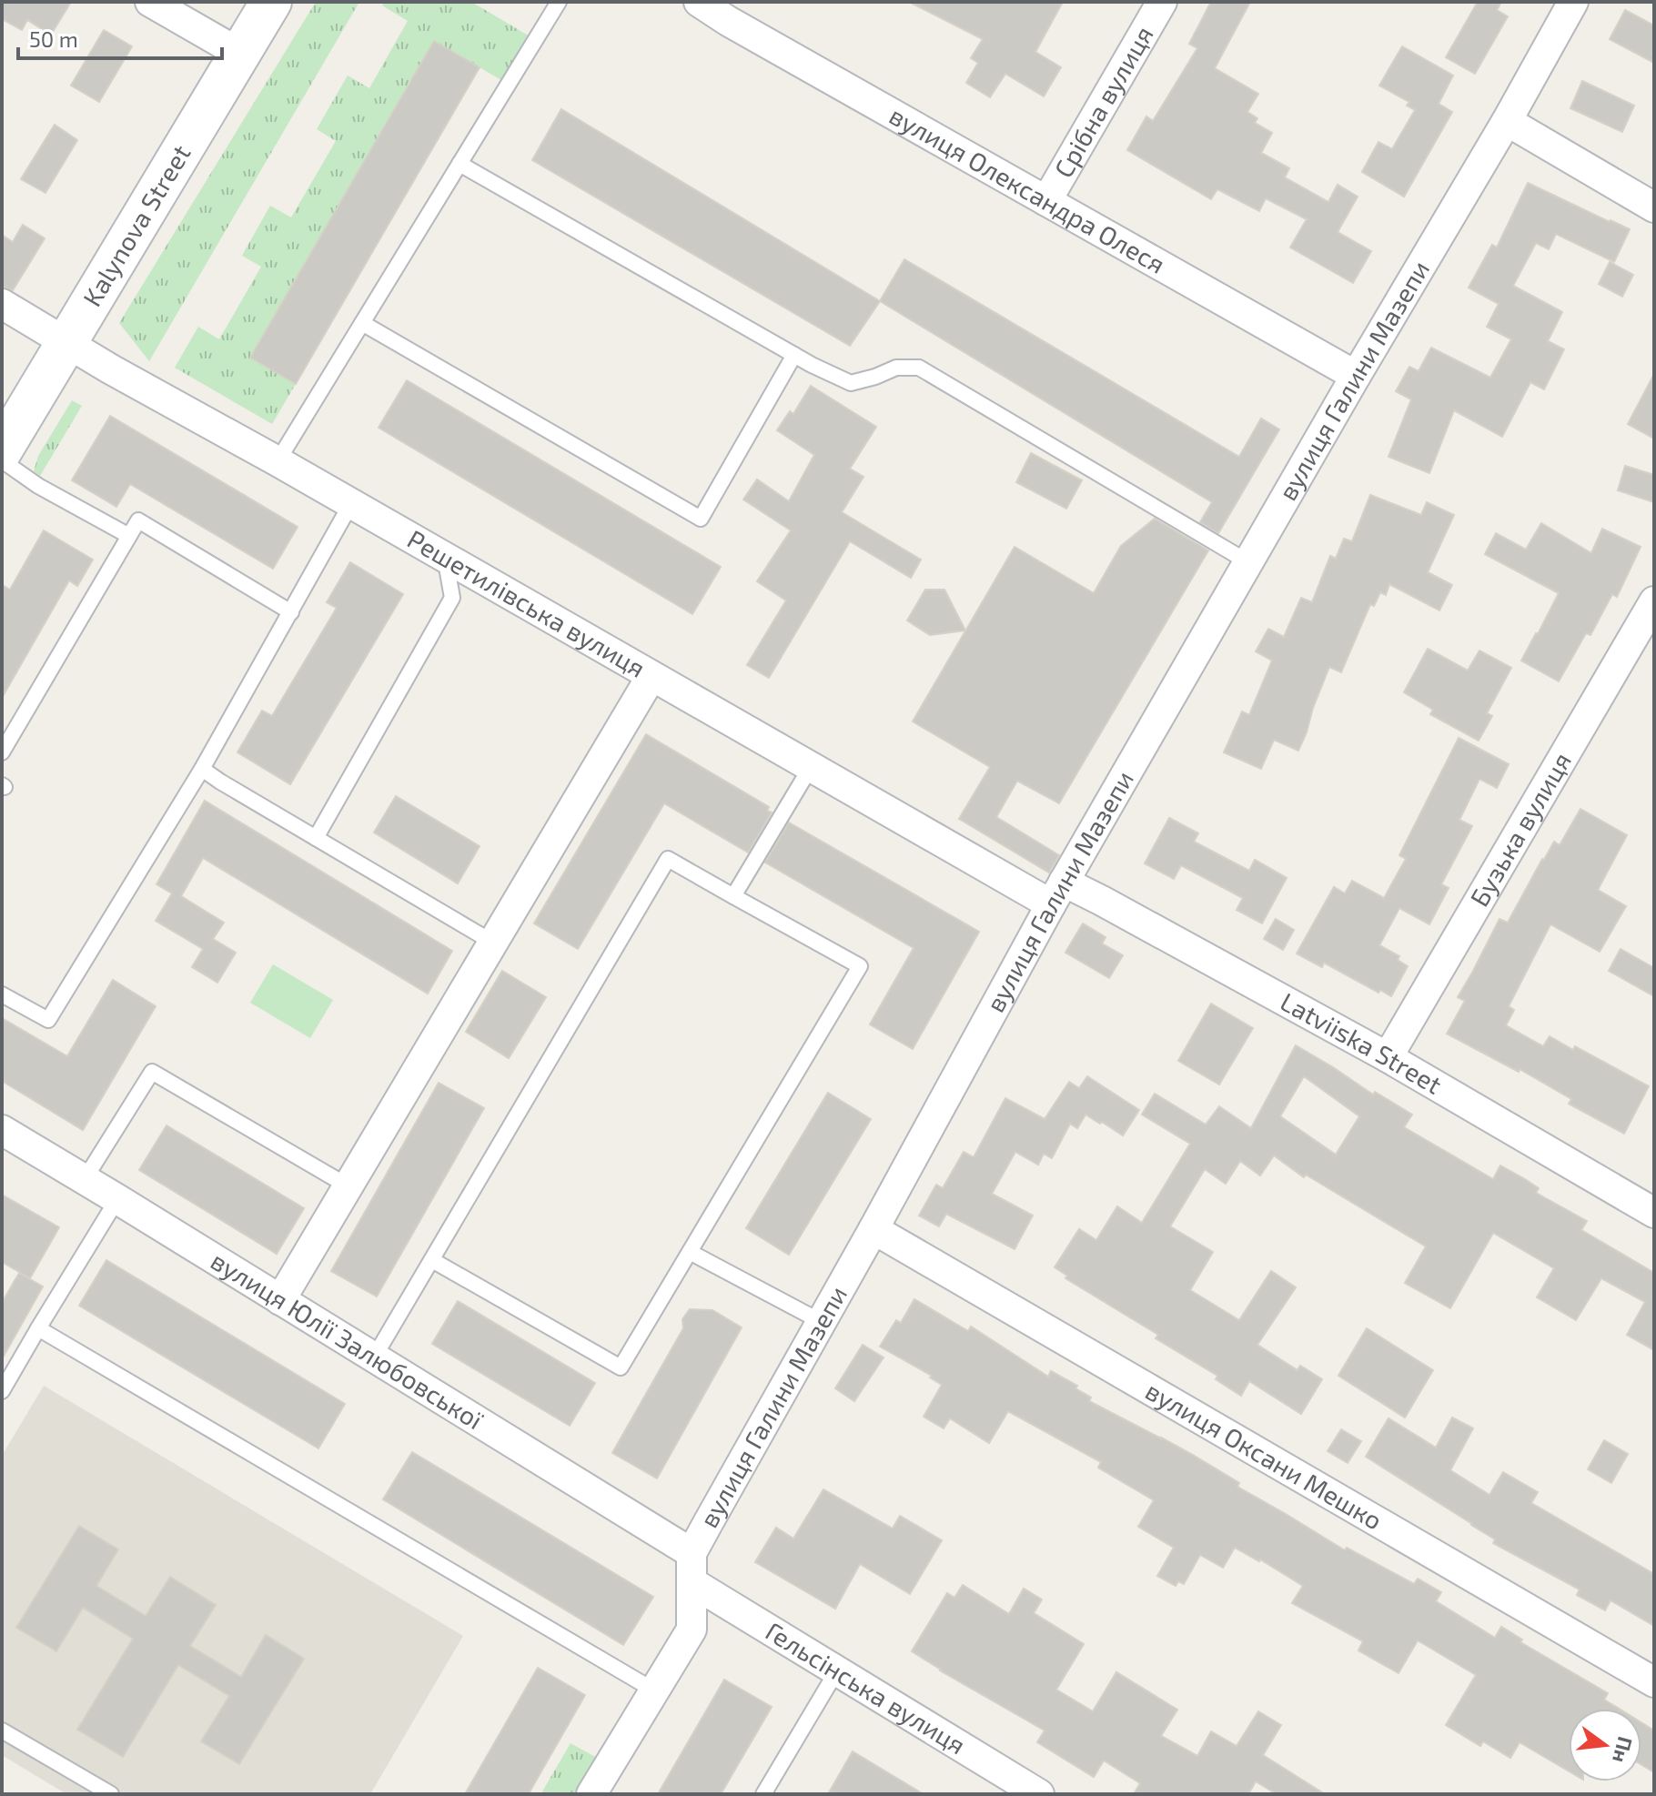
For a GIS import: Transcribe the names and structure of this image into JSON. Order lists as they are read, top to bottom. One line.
{"streets":{"main road":["Kalynova Street"],"street":["Срібна вулиця","вулиця Олександра Олеся","вулиця Галини Мазепи","Решетилівська вулиця","Бузька вулиця","Latviiska Street","вулиця Юлії Залюбовської","вулиця Оксани Мешко","Гельсінська вулиця"]},"crossings":[["Срібна вулиця","вулиця Олександра Олеся"],["вулиця Олександра Олеся","вулиця Галини Мазепи"],["Kalynova Street","Решетилівська вулиця"],["вулиця Галини Мазепи","Решетилівська вулиця"],["вулиця Галини Мазепи","Latviiska Street"],["вулиця Галини Мазепи","вулиця Юлії Залюбовської"],["вулиця Галини Мазепи","вулиця Оксани Мешко"],["вулиця Галини Мазепи","Гельсінська вулиця"],["Решетилівська вулиця","Latviiska Street"],["Бузька вулиця","Latviiska Street"],["вулиця Юлії Залюбовської","Гельсінська вулиця"]],"scale_bar":"50 m","north":"right"}
